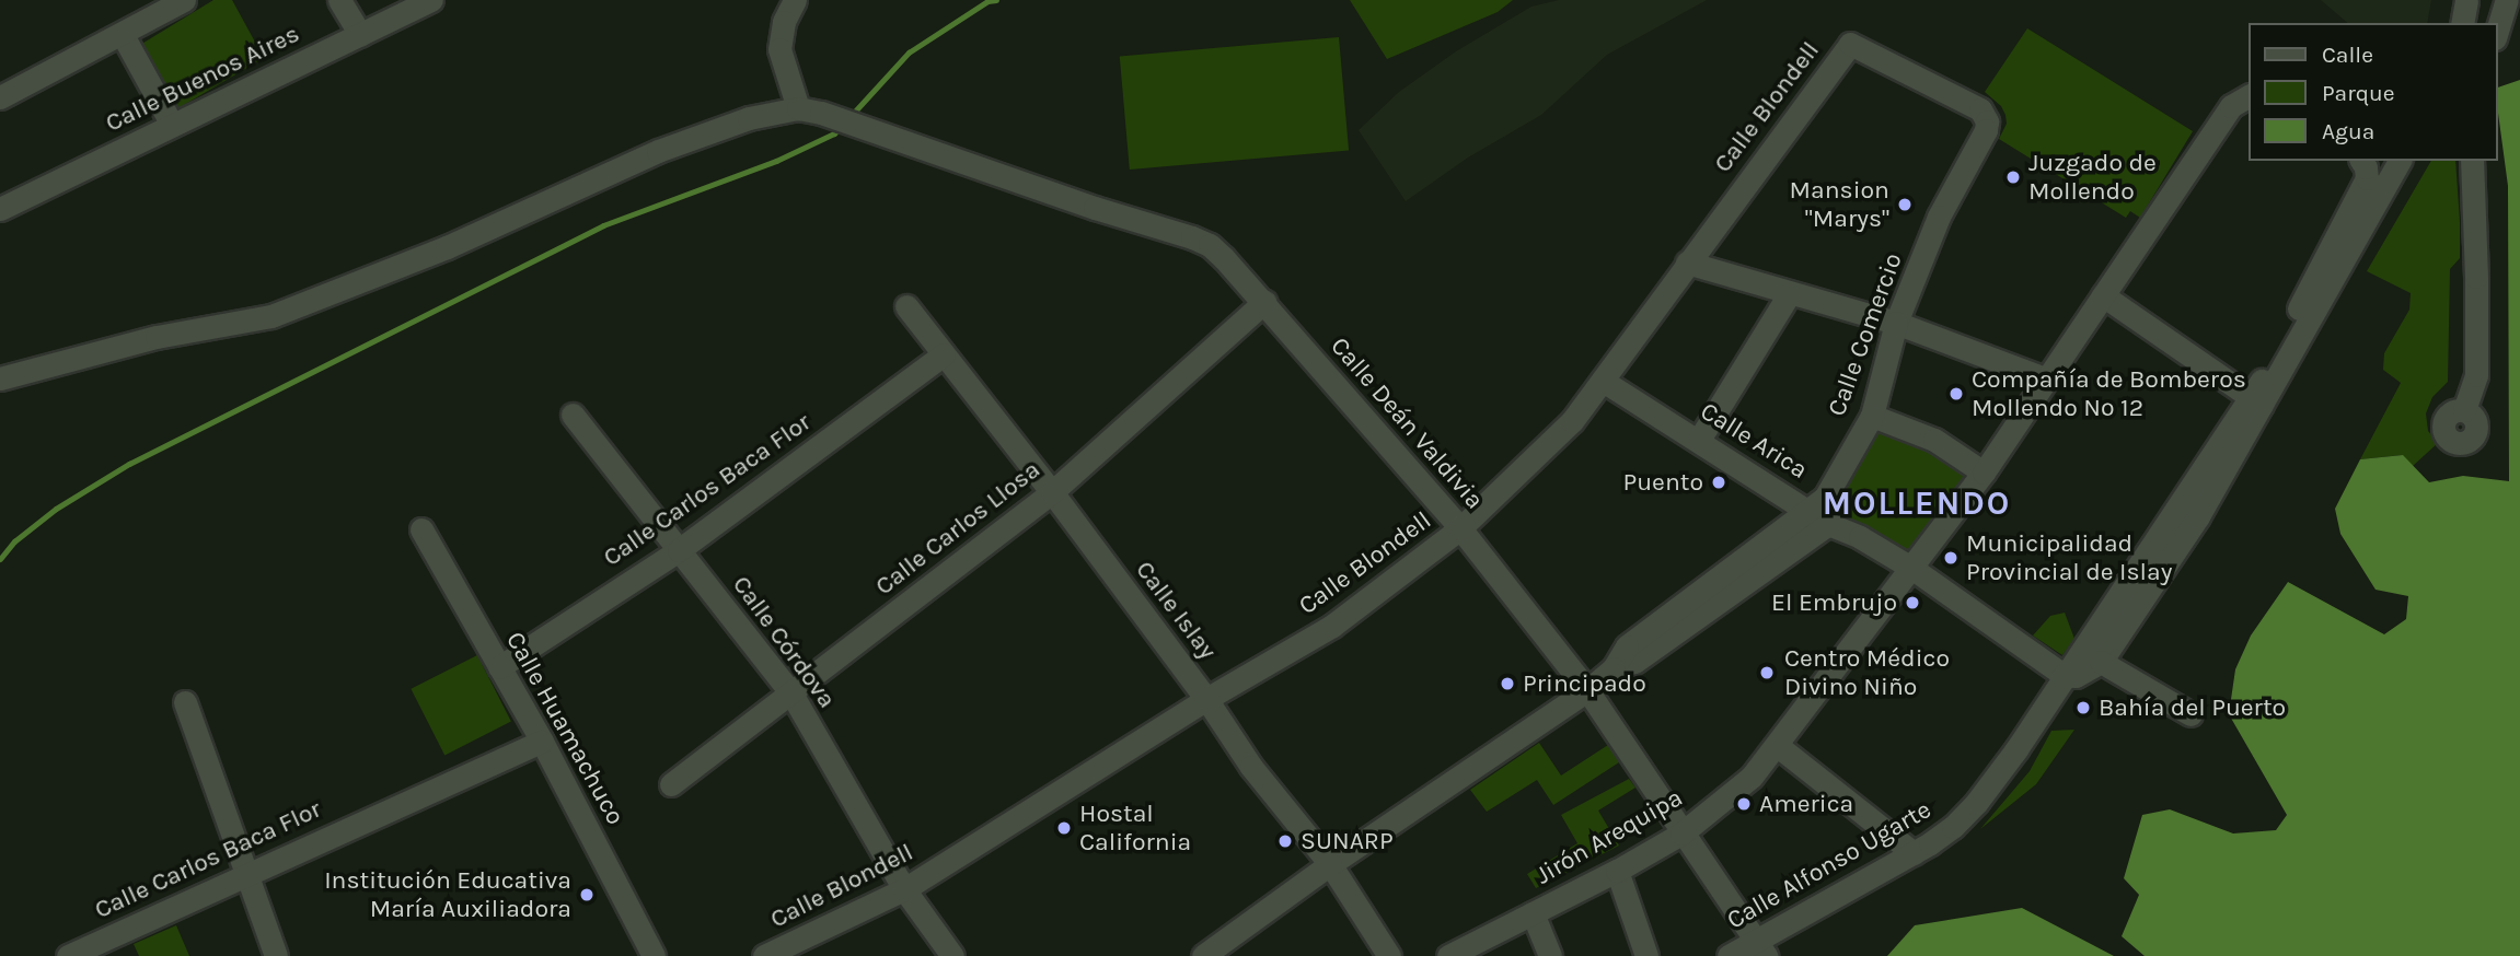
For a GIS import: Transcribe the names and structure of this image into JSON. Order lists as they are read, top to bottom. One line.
{"streets":{"street":["Calle Buenos Aires","Calle Blondell","Calle Comercio","Calle Deán Valdivia","Calle Arica","Calle Carlos Baca Flor","Calle Carlos Llosa","Calle Islay","Calle Córdova","Calle Huamachuco","Jirón Arequipa","Calle Alfonso Ugarte"]},"crossings":[["Calle Blondell","Calle Comercio"],["Calle Blondell","Calle Deán Valdivia"],["Calle Blondell","Calle Arica"],["Calle Blondell","Calle Islay"],["Calle Blondell","Calle Córdova"],["Calle Comercio","Calle Deán Valdivia"],["Calle Comercio","Calle Arica"],["Calle Comercio","Calle Islay"],["Calle Deán Valdivia","Calle Carlos Llosa"],["Calle Deán Valdivia","Jirón Arequipa"],["Calle Deán Valdivia","Calle Alfonso Ugarte"],["Calle Arica","Jirón Arequipa"],["Calle Arica","Calle Alfonso Ugarte"],["Calle Carlos Baca Flor","Calle Islay"],["Calle Carlos Baca Flor","Calle Córdova"],["Calle Carlos Baca Flor","Calle Huamachuco"],["Calle Carlos Llosa","Calle Islay"],["Calle Carlos Llosa","Calle Córdova"]],"districts":["MOLLENDO"],"places":["Juzgado de Mollendo","Mansion \"Marys\"","Compañía de Bomberos Mollendo Nº 12","Puento","Municipalidad Provincial de Islay","El Embrujo","Centro Médico Divino Niño","Principado","Bahía del Puerto","America","Hostal California","SUNARP","Institución Educativa María Auxiliadora"],"legend":["Calle","Parque","Agua"]}
